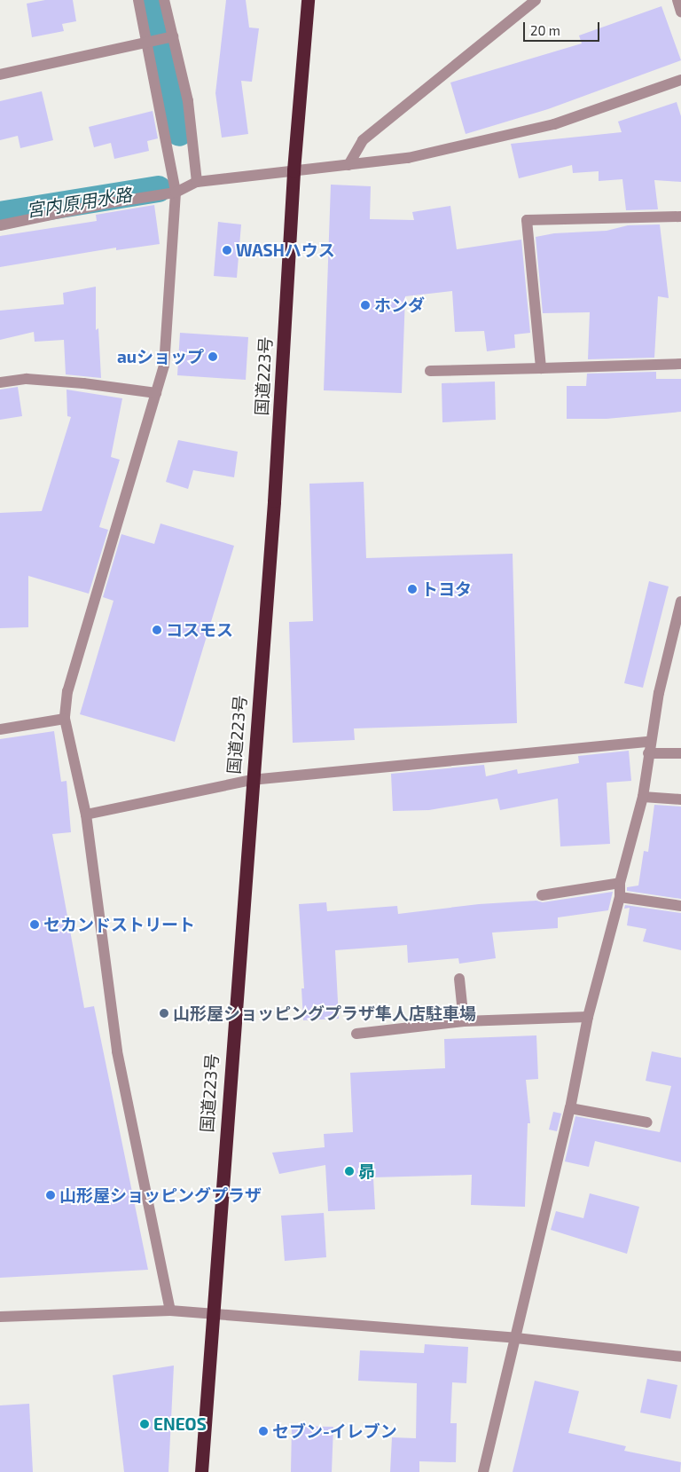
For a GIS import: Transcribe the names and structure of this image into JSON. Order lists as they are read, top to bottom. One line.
{"streets":{"highway":["国道223号"]},"water":["宮内原用水路"],"places":["WASHハウス","ホンダ","auショップ","トヨタ","コスモス","セカンドストリート","山形屋ショッピングプラザ隼人店駐車場","昴","山形屋ショッピングプラザ","ENEOS","セブン-イレブン"],"scale_bar":"20 m"}
